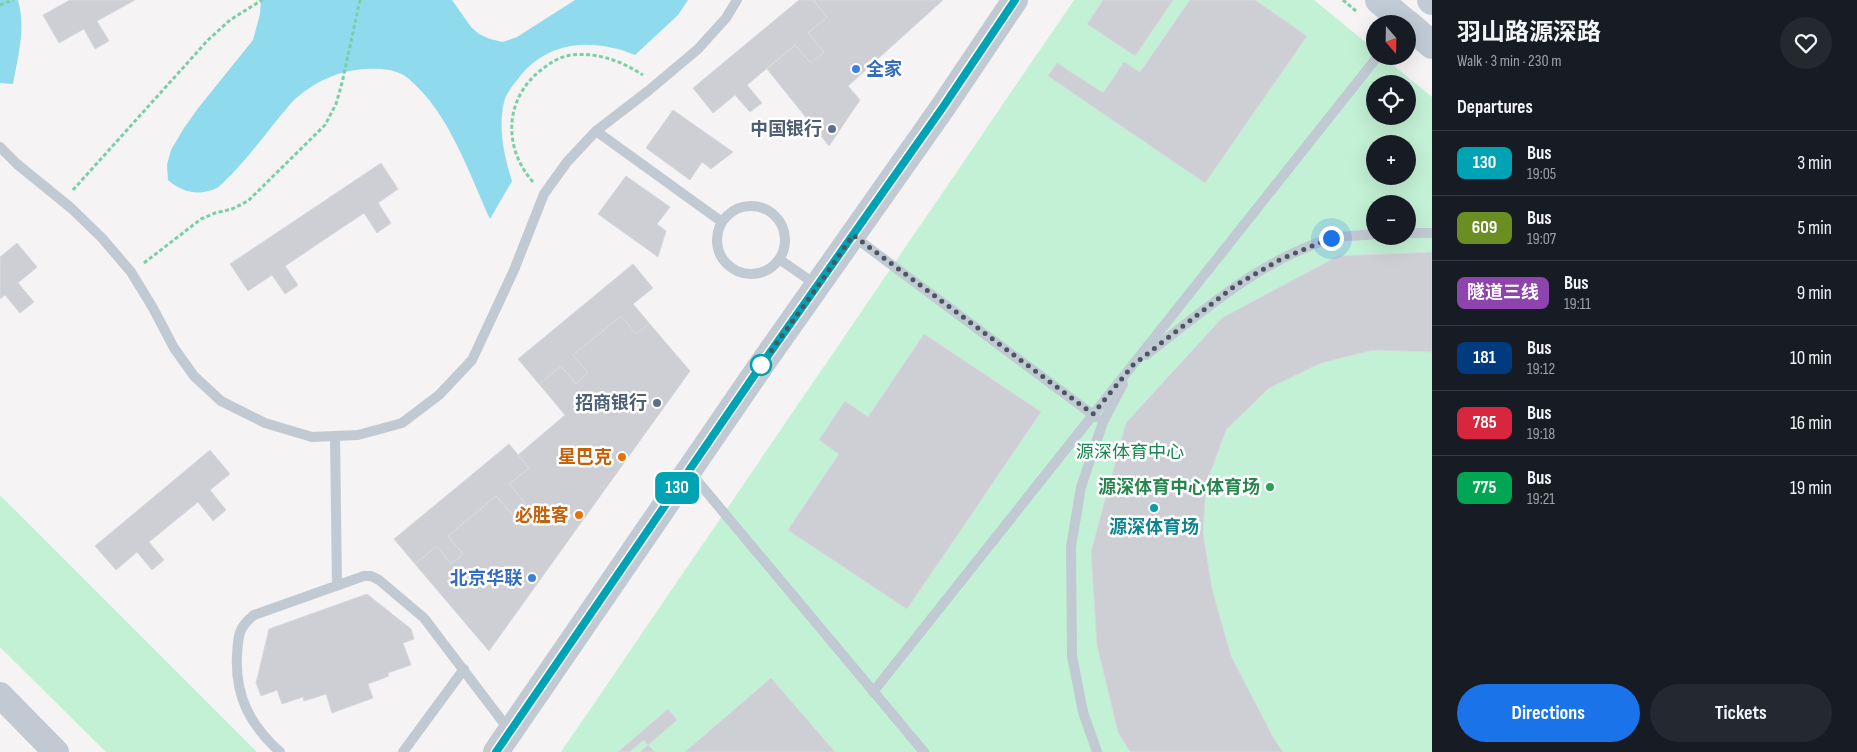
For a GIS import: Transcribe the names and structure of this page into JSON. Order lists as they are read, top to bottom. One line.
{"parks":["源深体育中心"],"places":["全家","中国银行","招商银行","星巴克","源深体育中心体育场","源深体育场","必胜客","北京华联"],"lines":["bus line 130"],"north":"bottom","page":{"on_map":"130","heading":[["羽山路源深路","Walk · 3 min · 230 m"],"Departures"],"map_buttons":["+","−"],"list":[{"mark":"130","name":"Bus","note":"19:05","value":"3 min"},{"mark":"609","name":"Bus","note":"19:07","value":"5 min"},{"mark":"隧道三线","name":"Bus","note":"19:11","value":"9 min"},{"mark":"181","name":"Bus","note":"19:12","value":"10 min"},{"mark":"785","name":"Bus","note":"19:18","value":"16 min"},{"mark":"775","name":"Bus","note":"19:21","value":"19 min"}],"buttons":["Directions","Tickets"]}}
